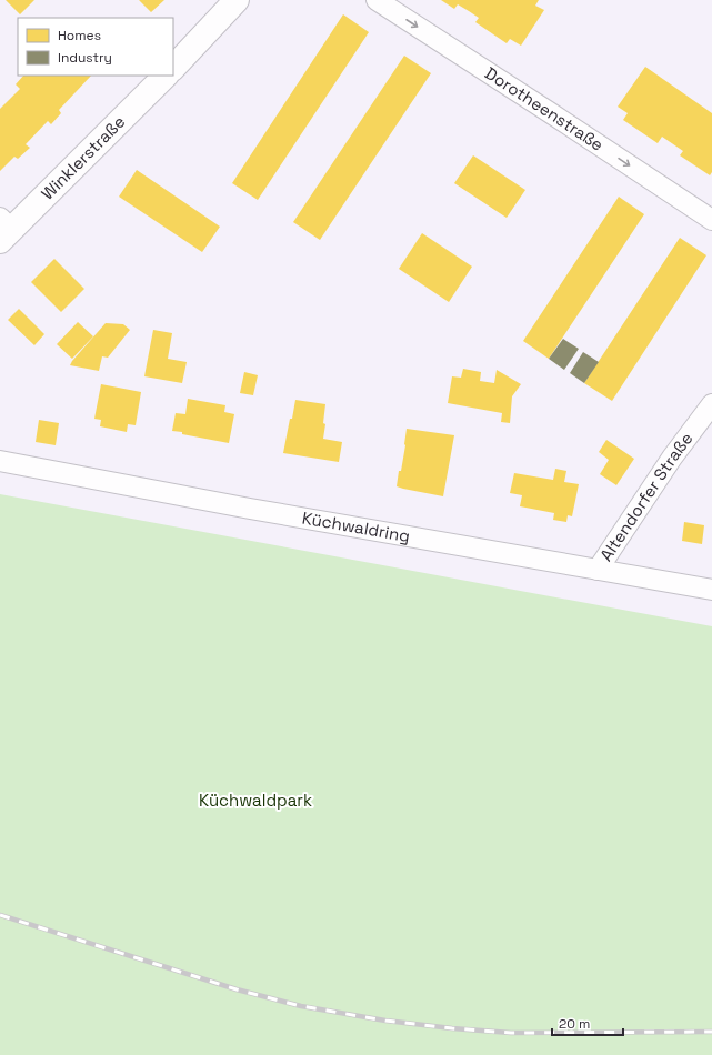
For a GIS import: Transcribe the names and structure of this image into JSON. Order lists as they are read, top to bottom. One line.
{"streets":{"main road":["Winklerstraße"],"street":["Dorotheenstraße","Altendorfer Straße","Küchwaldring"]},"crossings":[["Altendorfer Straße","Küchwaldring"]],"one_way":["Dorotheenstraße"],"parks":["Küchwaldpark"],"legend":["Homes","Industry"],"scale_bar":"20 m"}
